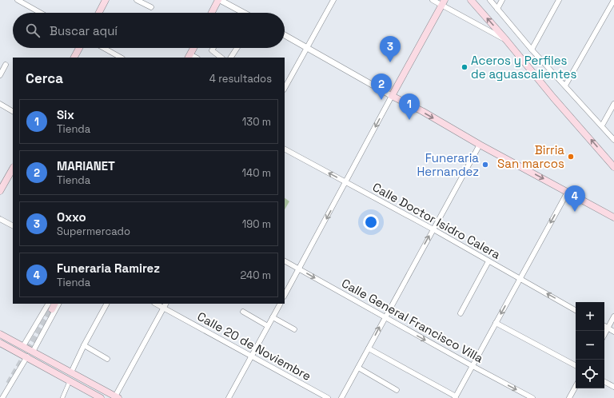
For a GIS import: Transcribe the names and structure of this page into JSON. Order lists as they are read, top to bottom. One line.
{"streets":{"street":["Calle Doctor Isidro Calera","Calle General Francisco Villa","Calle 20 de Noviembre"]},"one_way":["Calle Doctor Isidro Calera"],"places":["Aceros y Perfiles de aguascalientes","Birria San marcos","Funeraria Hernandez"],"page":{"search":"Buscar aquí","pins":["3","2","1","4"],"heading":["Cerca","4 resultados"],"list":[{"mark":"1","name":"Six","note":"Tienda","value":"130 m"},{"mark":"2","name":"MARIANET","note":"Tienda","value":"140 m"},{"mark":"3","name":"Oxxo","note":"Supermercado","value":"190 m"},{"mark":"4","name":"Funeraria Ramirez","note":"Tienda","value":"240 m"}],"map_buttons":["+","−"]}}
